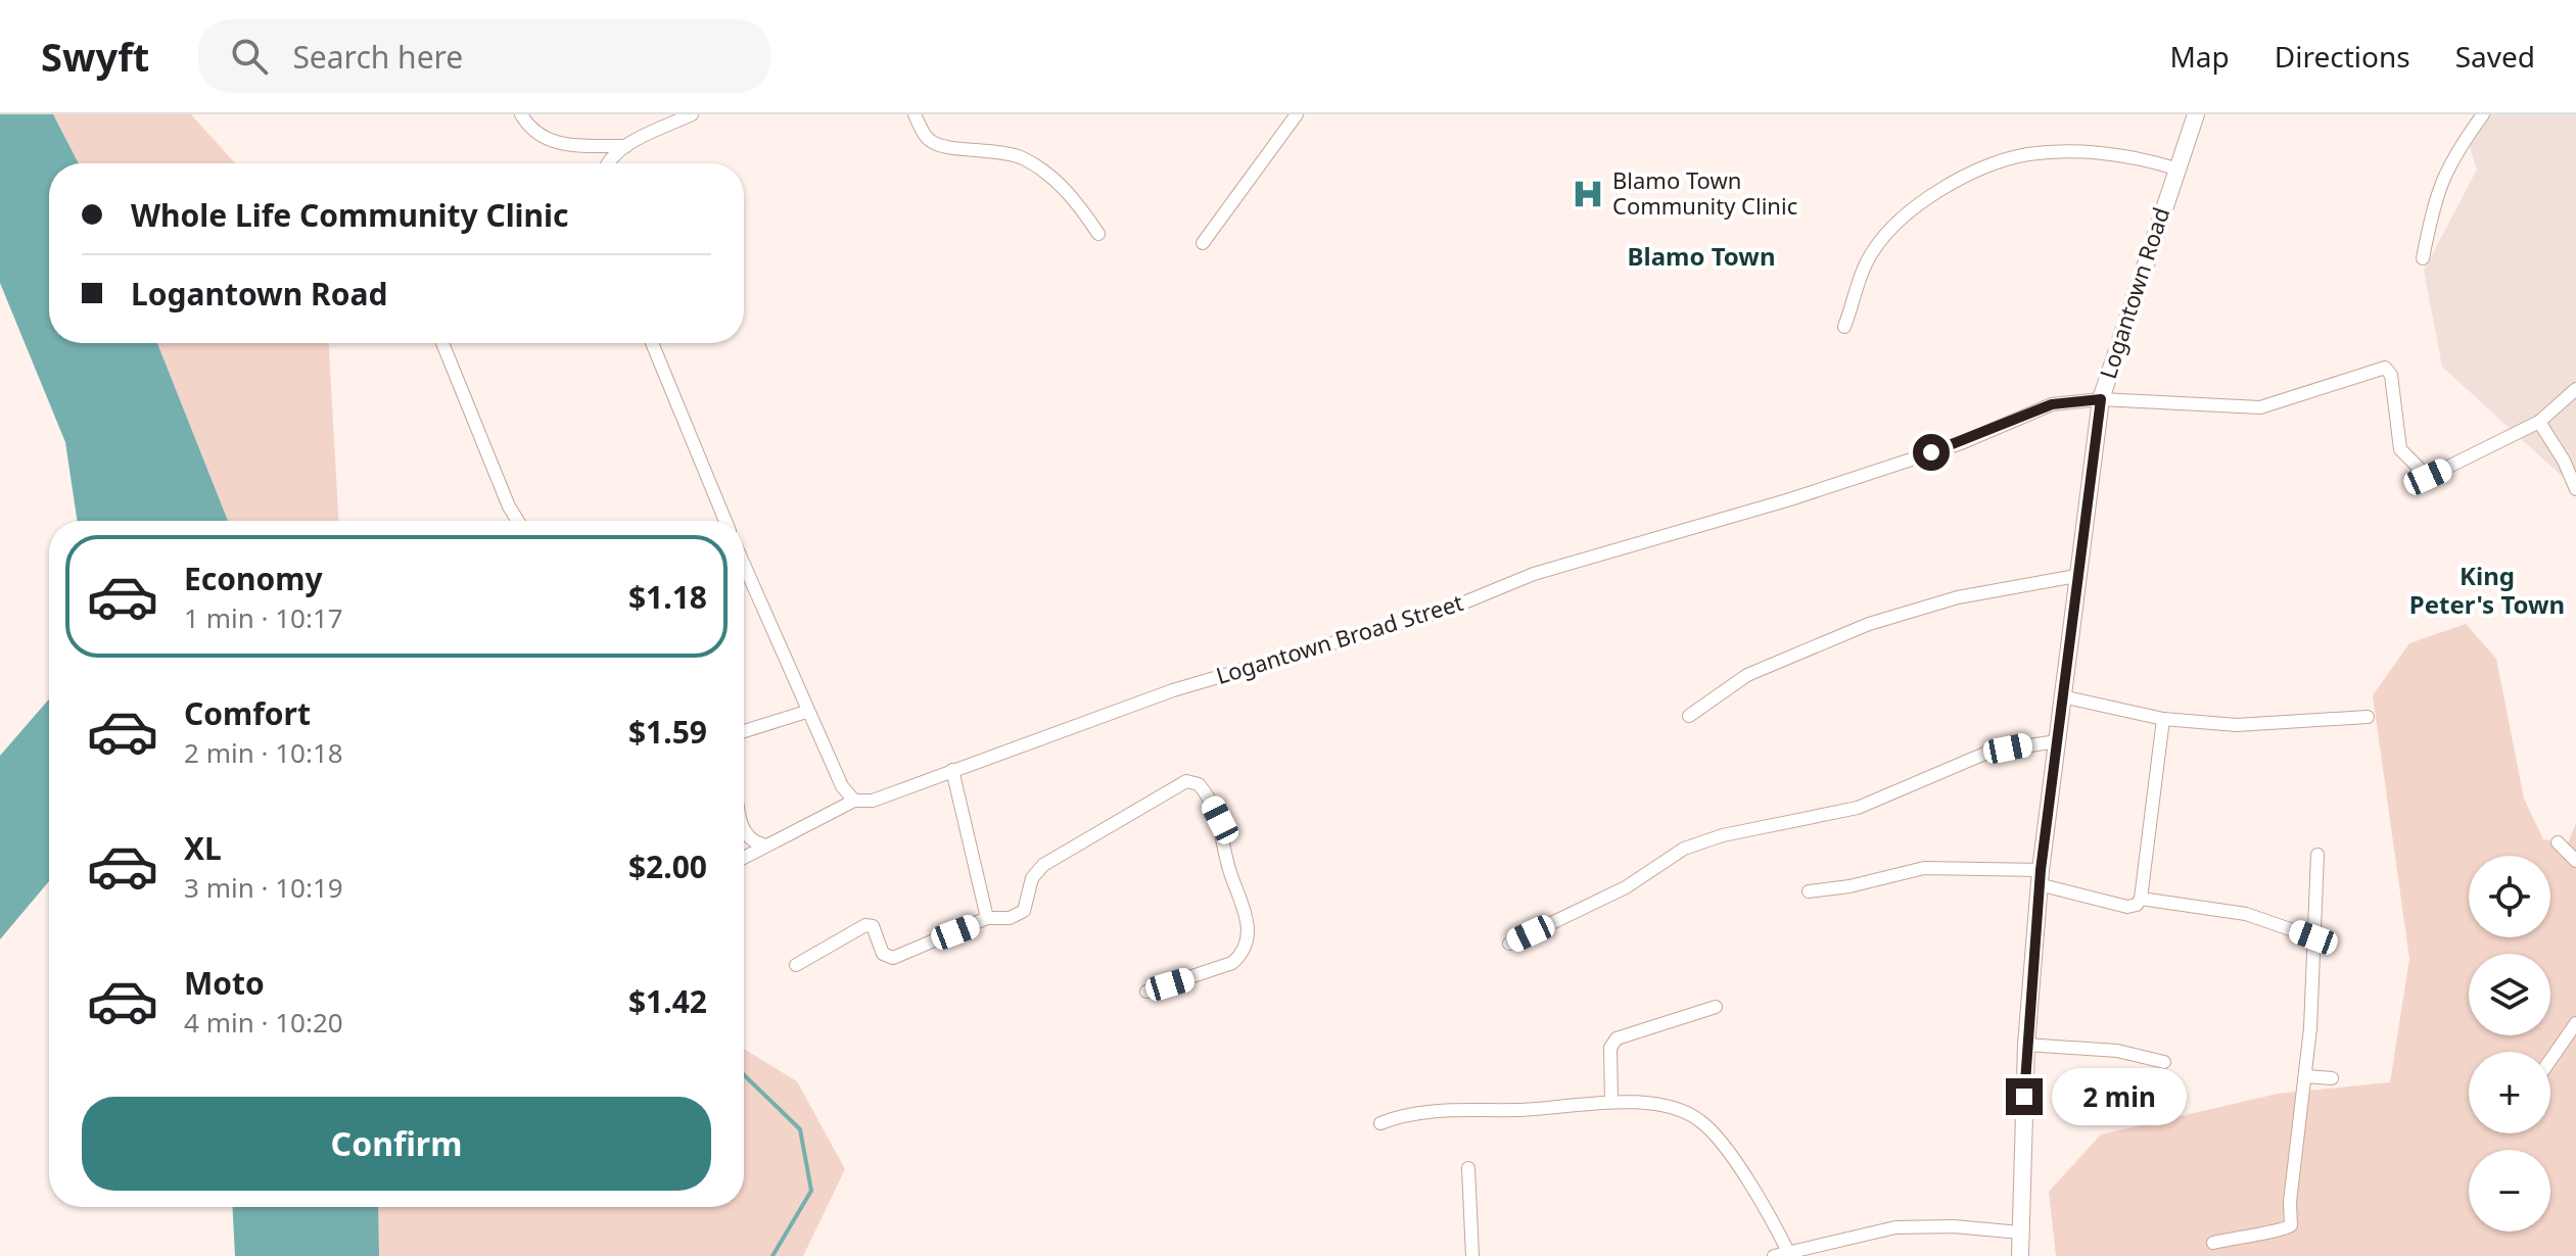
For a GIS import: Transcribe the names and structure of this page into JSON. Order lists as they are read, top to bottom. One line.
{"streets":{"street":["Logantown Road","Logantown Broad Street"]},"crossings":[["Logantown Road","Logantown Broad Street"]],"districts":["Blamo Town","King Peter's Town"],"places":{"hospital":["Blamo Town Community Clinic"]},"page":{"header":"Swyft","search":"Search here","nav":["Map","Directions","Saved"],"banner":["Whole Life Community Clinic","Logantown Road"],"list":[{"name":"Economy","note":"1 min · 10:17","value":"$1.18"},{"name":"Comfort","note":"2 min · 10:18","value":"$1.59"},{"name":"XL","note":"3 min · 10:19","value":"$2.00"},{"name":"Moto","note":"4 min · 10:20","value":"$1.42"}],"map_buttons":["+","−"],"bubble":"2 min","buttons":"Confirm"}}
